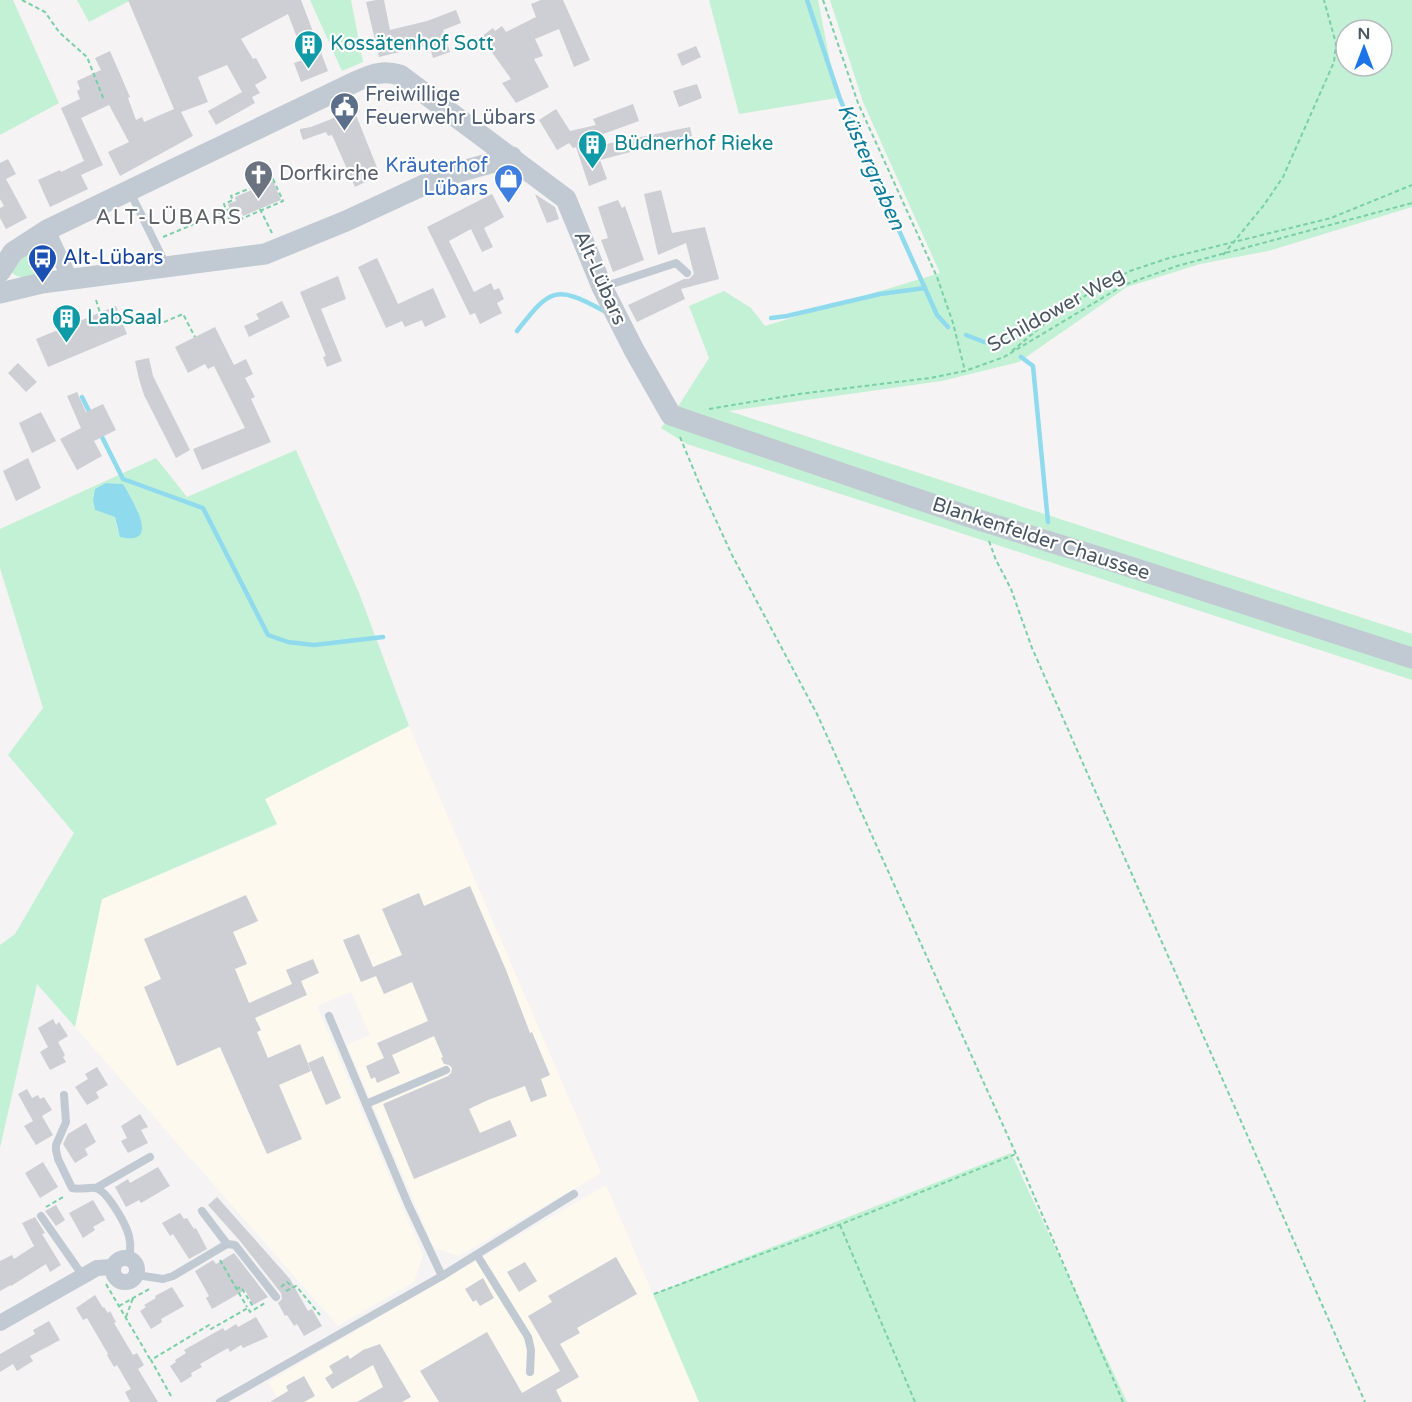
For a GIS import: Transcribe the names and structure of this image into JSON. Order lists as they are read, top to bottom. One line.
{"streets":{"street":["Alt-Lübars","Blankenfelder Chaussee"],"path":["Schildower Weg"]},"crossings":[["Alt-Lübars","Blankenfelder Chaussee"]],"districts":["ALT-LÜBARS"],"water":["Küstergraben"],"places":{"building":["Kossätenhof Sott","Büdnerhof Rieke","LabSaal"],"public building":["Freiwillige Feuerwehr Lübars"],"church":["Dorfkirche"],"shop":["Kräuterhof Lübars"],"bus stop":["Alt-Lübars"]},"north":"top"}
